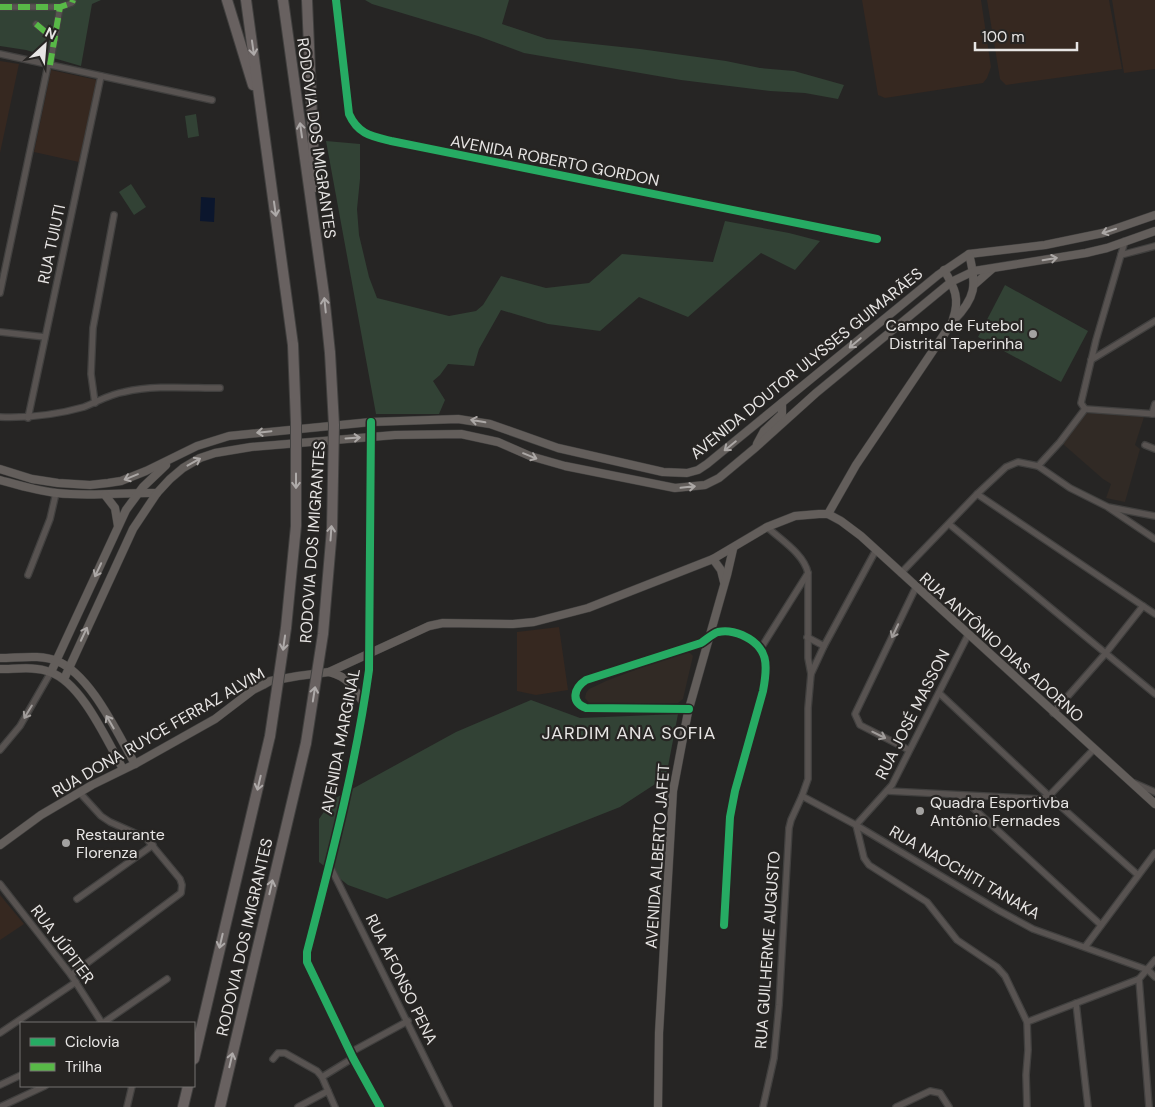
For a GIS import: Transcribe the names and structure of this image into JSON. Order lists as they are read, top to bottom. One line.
{"streets":{"highway":["RODOVIA DOS IMIGRANTES"],"main road":["AVENIDA DOUTOR ULYSSES GUIMARÃES","RUA ANTÔNIO DIAS ADORNO","RUA DONA RUYCE FERRAZ ALVIM","AVENIDA MARGINAL","AVENIDA ALBERTO JAFET"],"street":["AVENIDA ROBERTO GORDON","RUA TUIUTI","RUA JOSÉ MASSON","RUA NAOCHITI TANAKA","RUA JÚPITER","RUA GUILHERME AUGUSTO","RUA AFONSO PENA"]},"crossings":[["AVENIDA DOUTOR ULYSSES GUIMARÃES","AVENIDA MARGINAL"],["RUA ANTÔNIO DIAS ADORNO","RUA JOSÉ MASSON"],["RUA ANTÔNIO DIAS ADORNO","RUA DONA RUYCE FERRAZ ALVIM"],["RUA JOSÉ MASSON","RUA NAOCHITI TANAKA"],["RUA DONA RUYCE FERRAZ ALVIM","AVENIDA MARGINAL"],["RUA DONA RUYCE FERRAZ ALVIM","AVENIDA ALBERTO JAFET"],["AVENIDA MARGINAL","RUA AFONSO PENA"],["RUA NAOCHITI TANAKA","RUA GUILHERME AUGUSTO"]],"districts":["JARDIM ANA SOFIA"],"places":["Campo de Futebol Distrital Taperinha","Quadra Esportivba Antônio Fernades","Restaurante Florenza"],"legend":["Ciclovia","Trilha"],"scale_bar":"100 m","north":"top right"}
